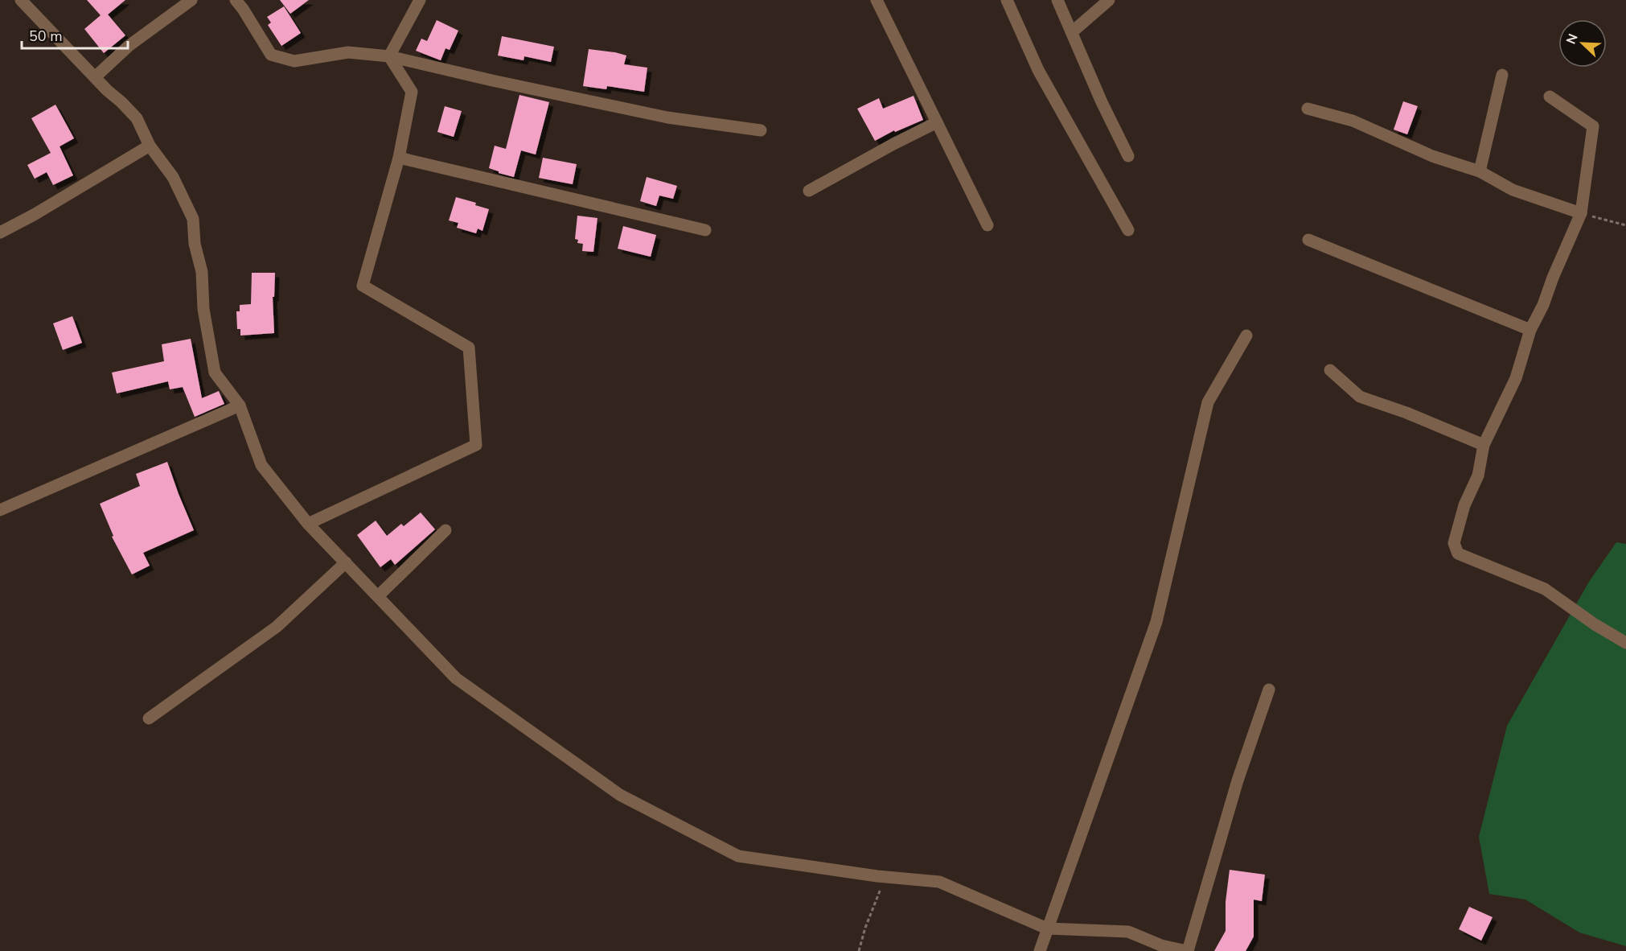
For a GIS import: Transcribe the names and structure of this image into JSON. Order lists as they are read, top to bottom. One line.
{"scale_bar":"50 m","north":"top left"}
